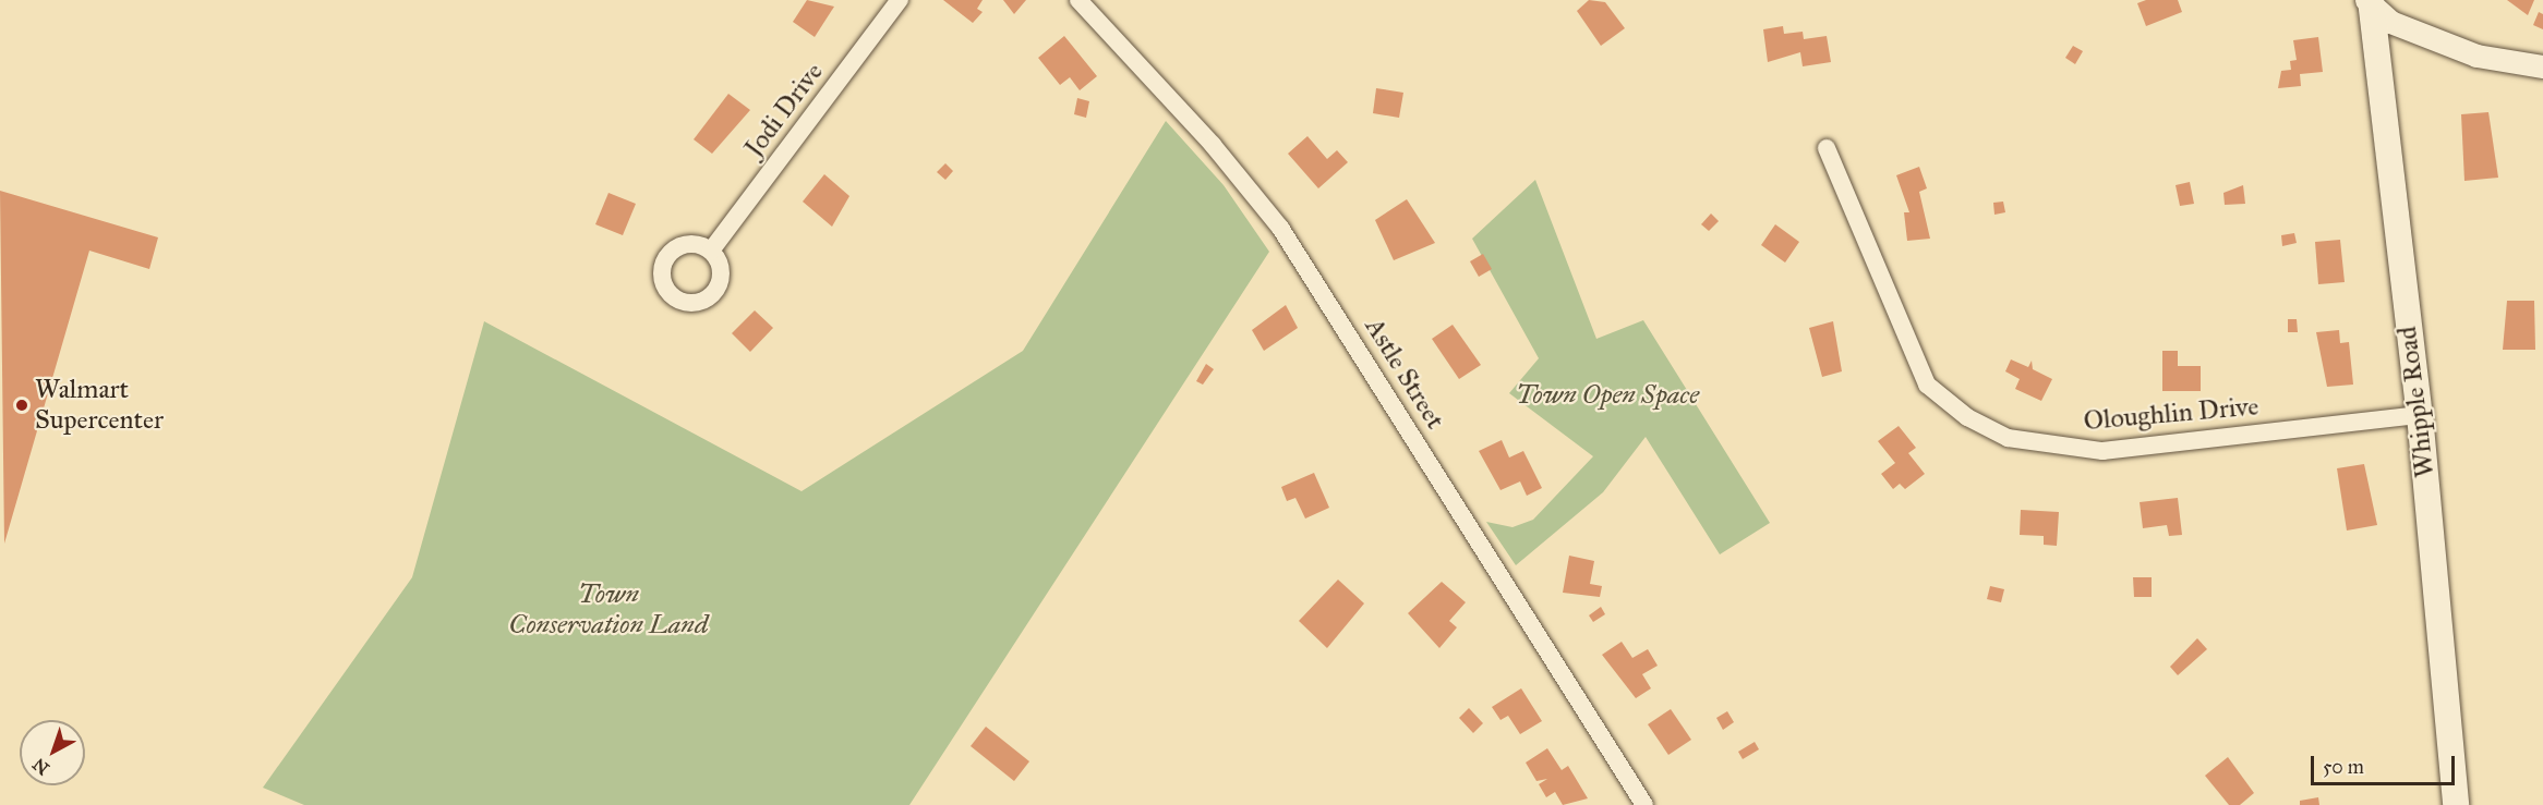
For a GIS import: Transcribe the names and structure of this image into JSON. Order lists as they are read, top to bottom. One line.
{"streets":{"main road":["Whipple Road"],"street":["Jodi Drive","Astle Street","Oloughlin Drive"]},"crossings":[["Whipple Road","Oloughlin Drive"]],"parks":["Town Open Space","Town Conservation Land"],"places":["Walmart Supercenter"],"scale_bar":"50 m","north":"bottom left"}
